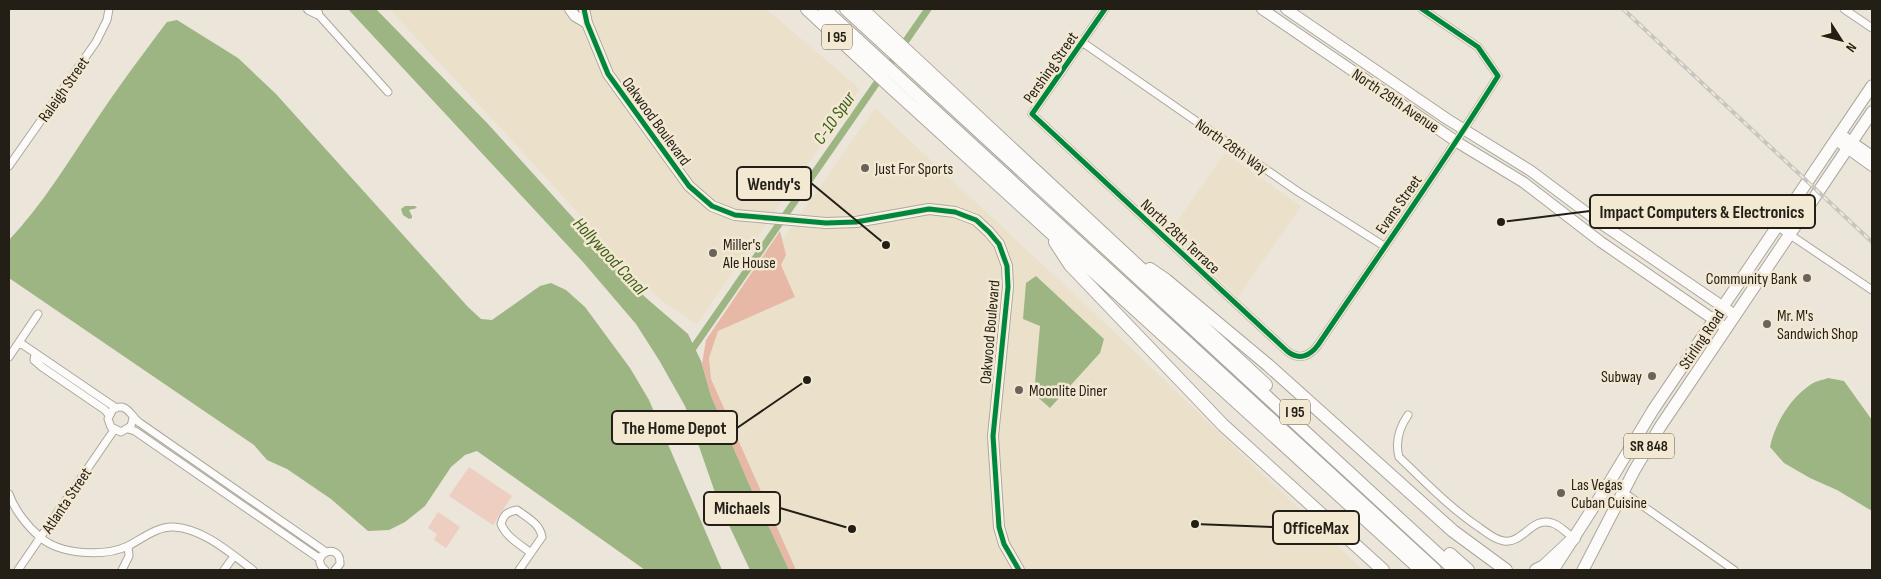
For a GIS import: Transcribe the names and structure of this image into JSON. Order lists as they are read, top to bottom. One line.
{"streets":{"highway":["I 95"],"main road":["Stirling Road","SR 848"],"street":["Pershing Street","Raleigh Street","North 29th Avenue","Oakwood Boulevard","North 28th Way","Evans Street","North 28th Terrace","Atlanta Street"]},"crossings":[["Pershing Street","North 28th Way"],["Pershing Street","North 28th Terrace"],["North 29th Avenue","Evans Street"],["North 29th Avenue","Stirling Road"],["North 28th Way","Evans Street"],["Evans Street","North 28th Terrace"]],"water":["C-10 Spur","Hollywood Canal"],"places":["Just For Sports","Impact Computers & Electronics","Wendy's","Miller's Ale House","Community Bank","Mr. M's Sandwich Shop","Subway","The Home Depot","Moonlite Diner","Las Vegas Cuban Cuisine","OfficeMax","Michaels"],"north":"bottom right"}
